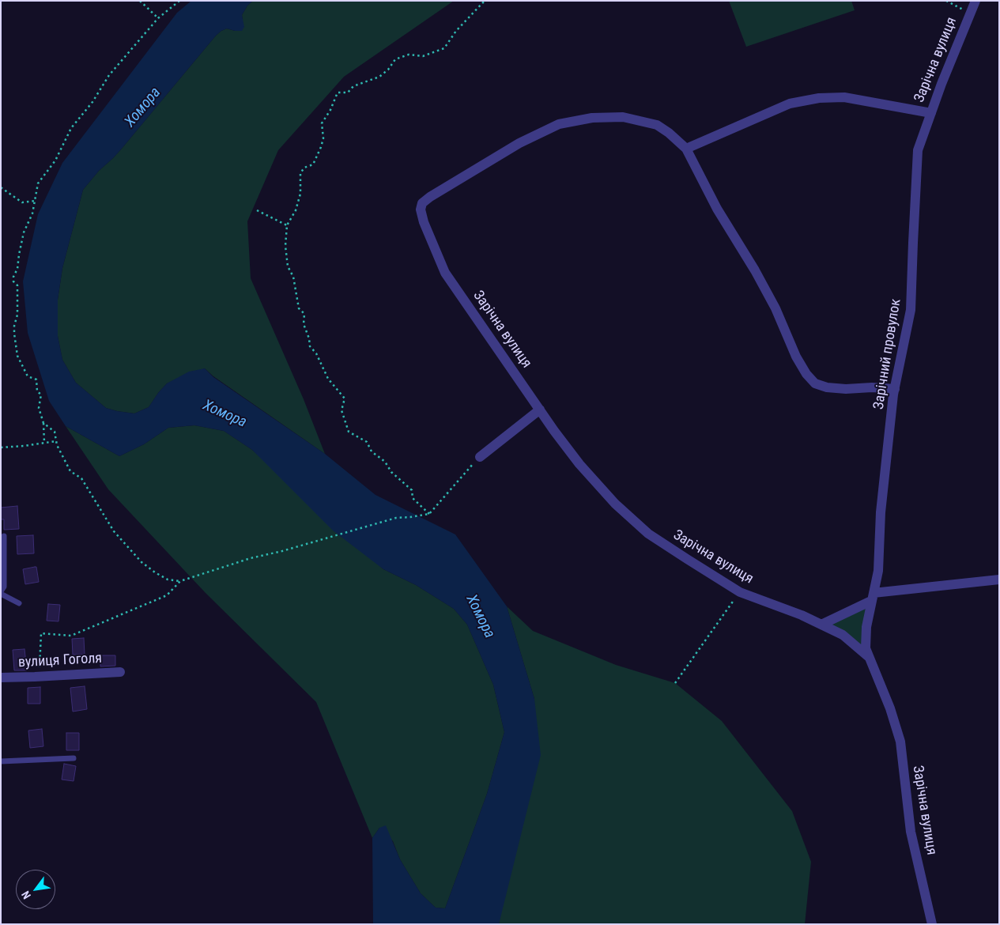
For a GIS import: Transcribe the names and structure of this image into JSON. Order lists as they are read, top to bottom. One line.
{"streets":{"street":["Зарічна вулиця","Зарічний провулок","вулиця Гоголя"]},"crossings":[["Зарічна вулиця","Зарічний провулок"]],"water":["Хомора"],"north":"bottom left"}
